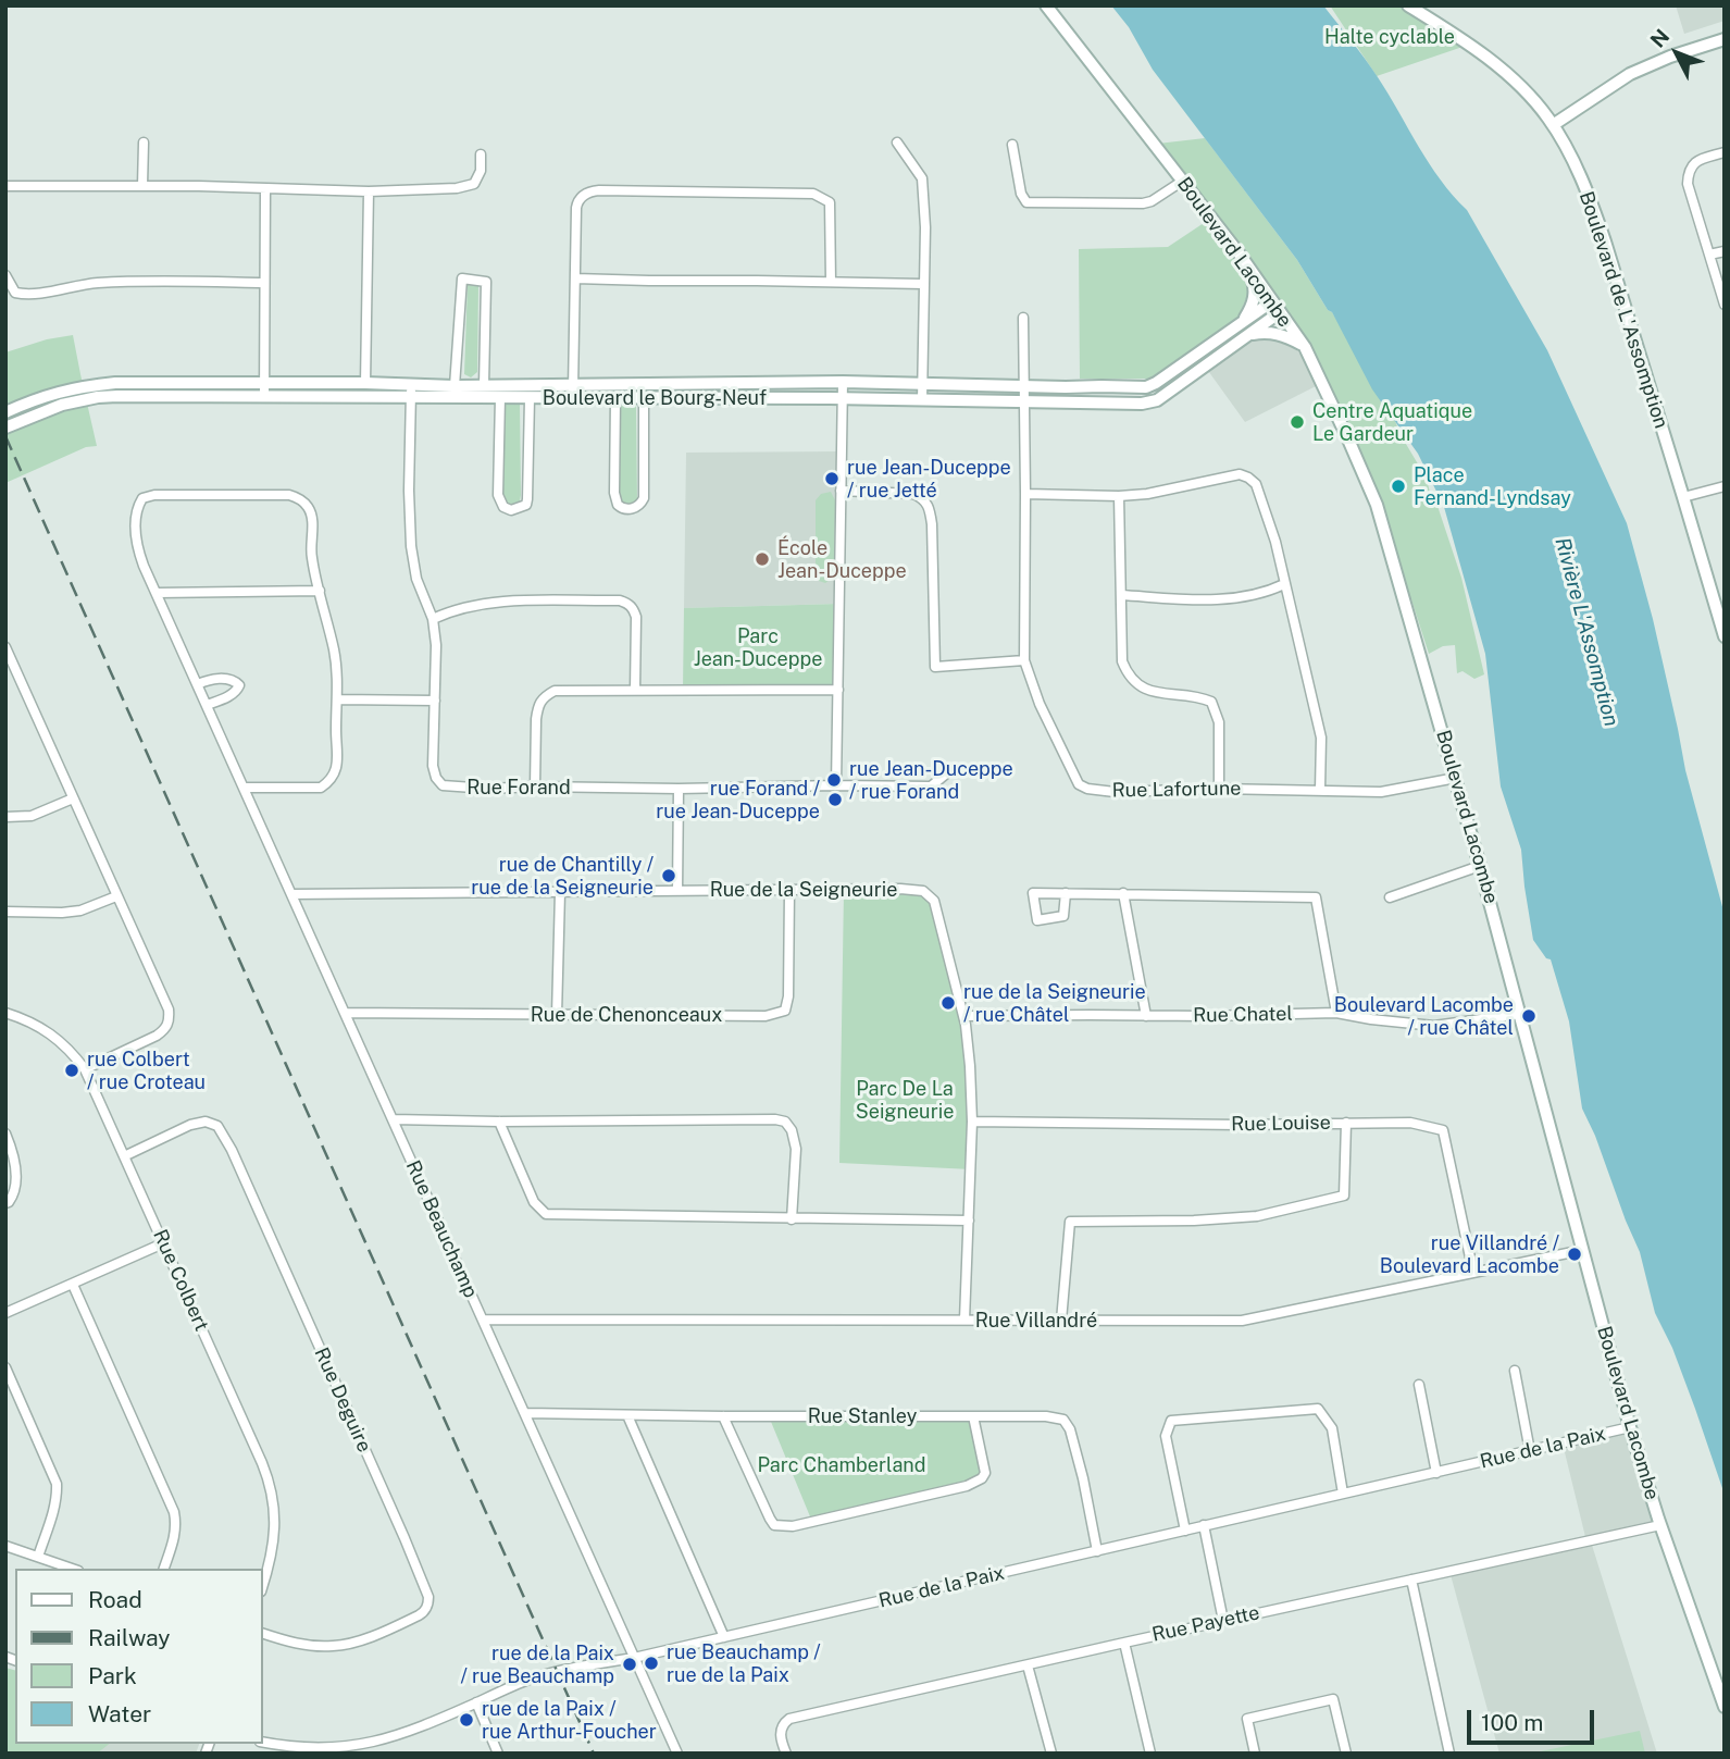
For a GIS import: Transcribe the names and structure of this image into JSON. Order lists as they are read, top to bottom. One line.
{"streets":{"street":["Boulevard Lacombe","Boulevard de L'Assomption","Boulevard le Bourg-Neuf","Rue Forand","Rue Lafortune","Rue de la Seigneurie","Rue de Chenonceaux","Rue Chatel","Rue Louise","Rue Beauchamp","Rue Colbert","Rue Villandré","Rue Deguire","Rue Stanley","Rue de la Paix","Rue Payette"]},"crossings":[["Boulevard Lacombe","Boulevard le Bourg-Neuf"],["Boulevard Lacombe","Rue Lafortune"],["Boulevard Lacombe","Rue Chatel"],["Boulevard Lacombe","Rue Villandré"],["Boulevard Lacombe","Rue de la Paix"],["Boulevard Lacombe","Rue Payette"],["Boulevard le Bourg-Neuf","Rue Forand"],["Boulevard le Bourg-Neuf","Rue Lafortune"],["Rue de la Seigneurie","Rue de Chenonceaux"],["Rue de la Seigneurie","Rue Chatel"],["Rue de la Seigneurie","Rue Louise"],["Rue de la Seigneurie","Rue Beauchamp"],["Rue de la Seigneurie","Rue Villandré"],["Rue de Chenonceaux","Rue Beauchamp"],["Rue Louise","Rue Villandré"],["Rue Beauchamp","Rue Villandré"],["Rue Beauchamp","Rue Stanley"],["Rue Beauchamp","Rue de la Paix"],["Rue Colbert","Rue Deguire"],["Rue Stanley","Rue de la Paix"]],"water":["Rivière L'Assomption"],"parks":["Halte cyclable","Parc Jean-Duceppe","Parc De La Seigneurie","Parc Chamberland"],"places":["Centre Aquatique Le Gardeur","rue Jean-Duceppe / rue Jetté","Place Fernand-Lyndsay","École Jean-Duceppe","rue Jean-Duceppe / rue Forand","rue Forand / rue Jean-Duceppe","rue de Chantilly / rue de la Seigneurie","rue de la Seigneurie / rue Châtel","Boulevard Lacombe / rue Châtel","rue Colbert / rue Croteau","rue Villandré / Boulevard Lacombe","rue Beauchamp / rue de la Paix","rue de la Paix / rue Beauchamp","rue de la Paix / rue Arthur-Foucher"],"legend":["Road","Railway","Park","Water"],"scale_bar":"100 m","north":"top left"}
